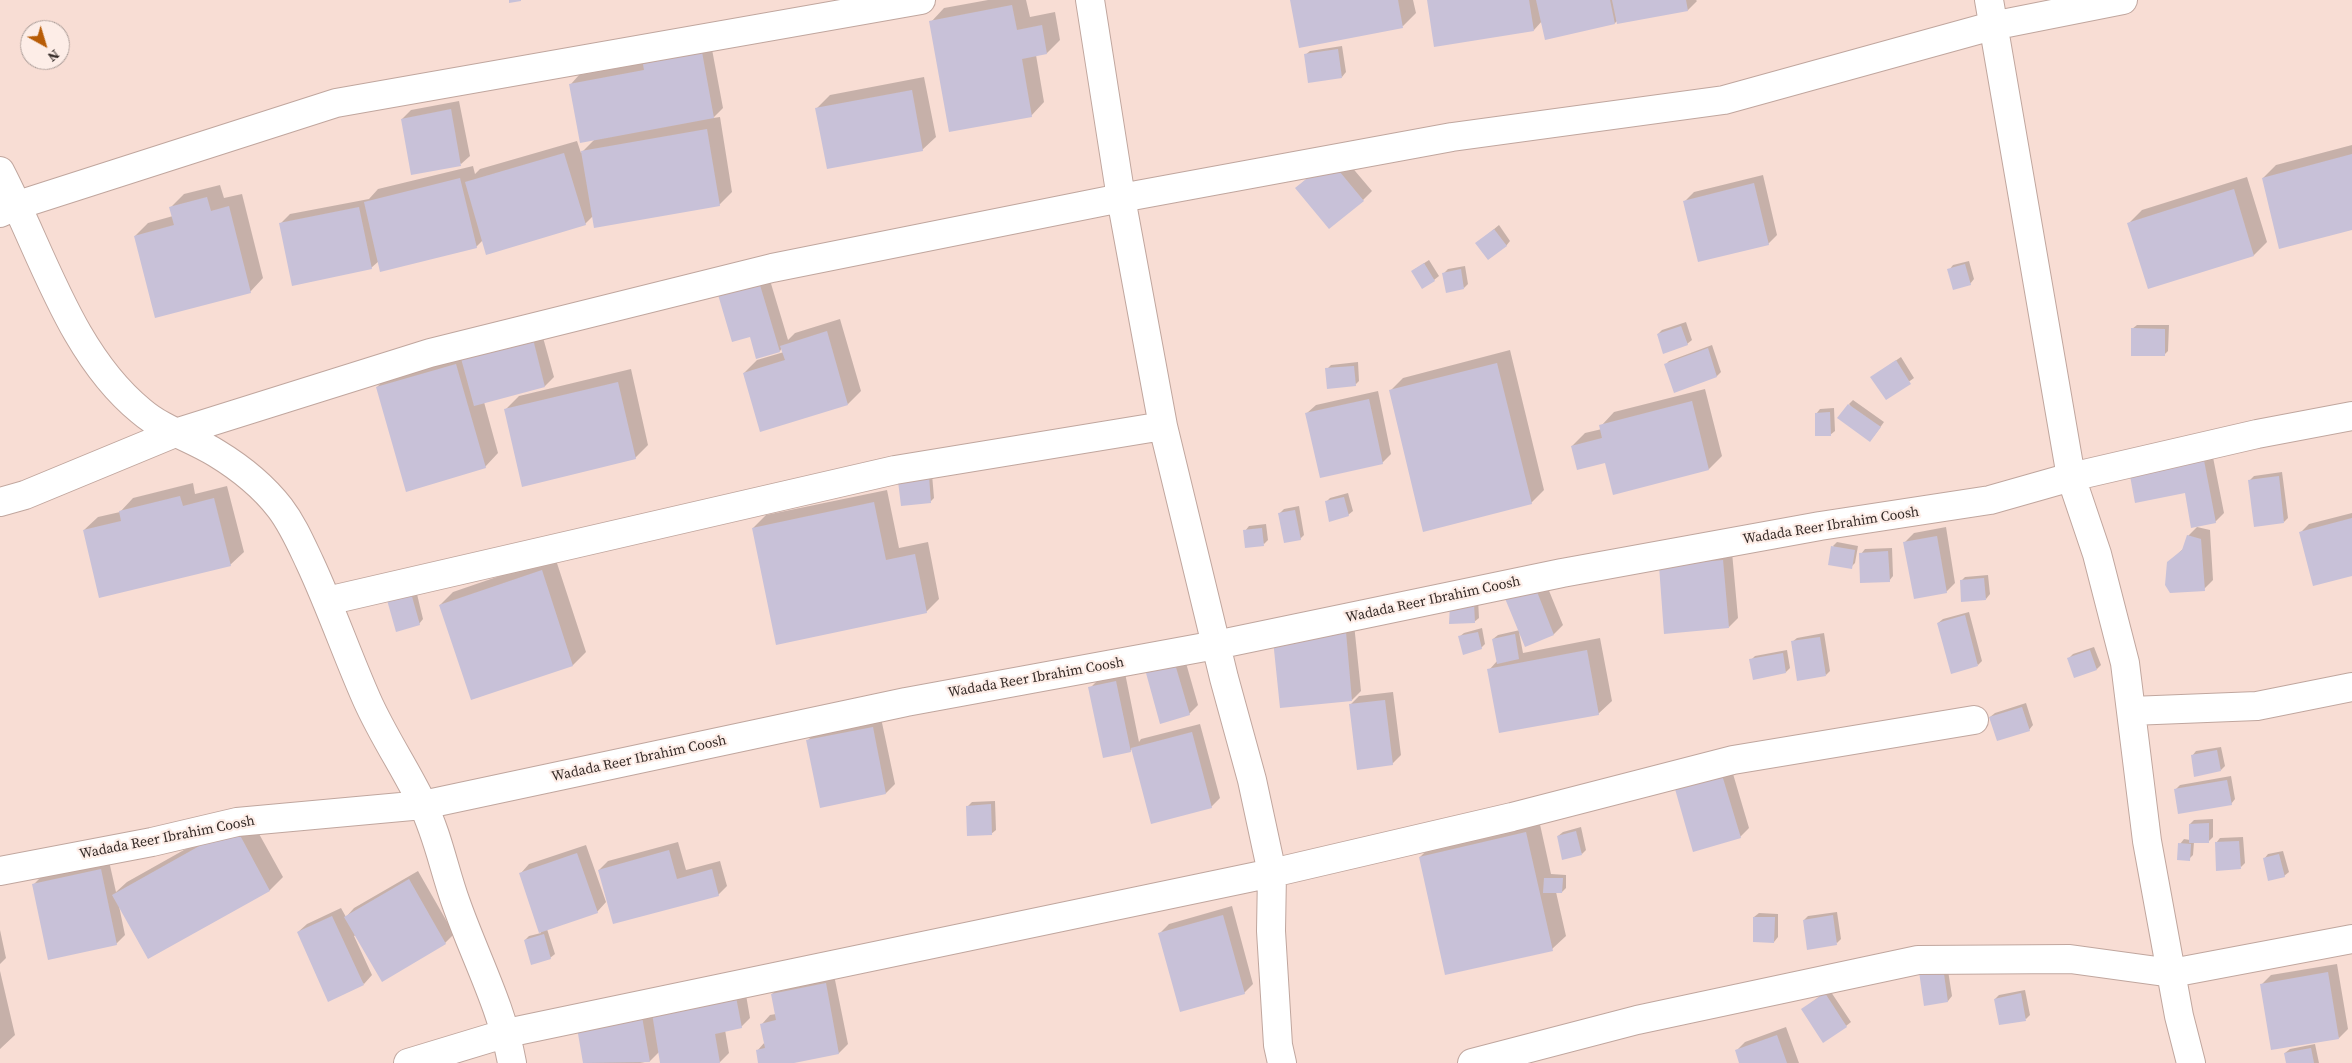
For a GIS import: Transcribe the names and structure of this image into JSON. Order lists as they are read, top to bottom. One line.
{"streets":{"street":["Wadada Reer Ibrahim Coosh"]},"north":"bottom right"}
